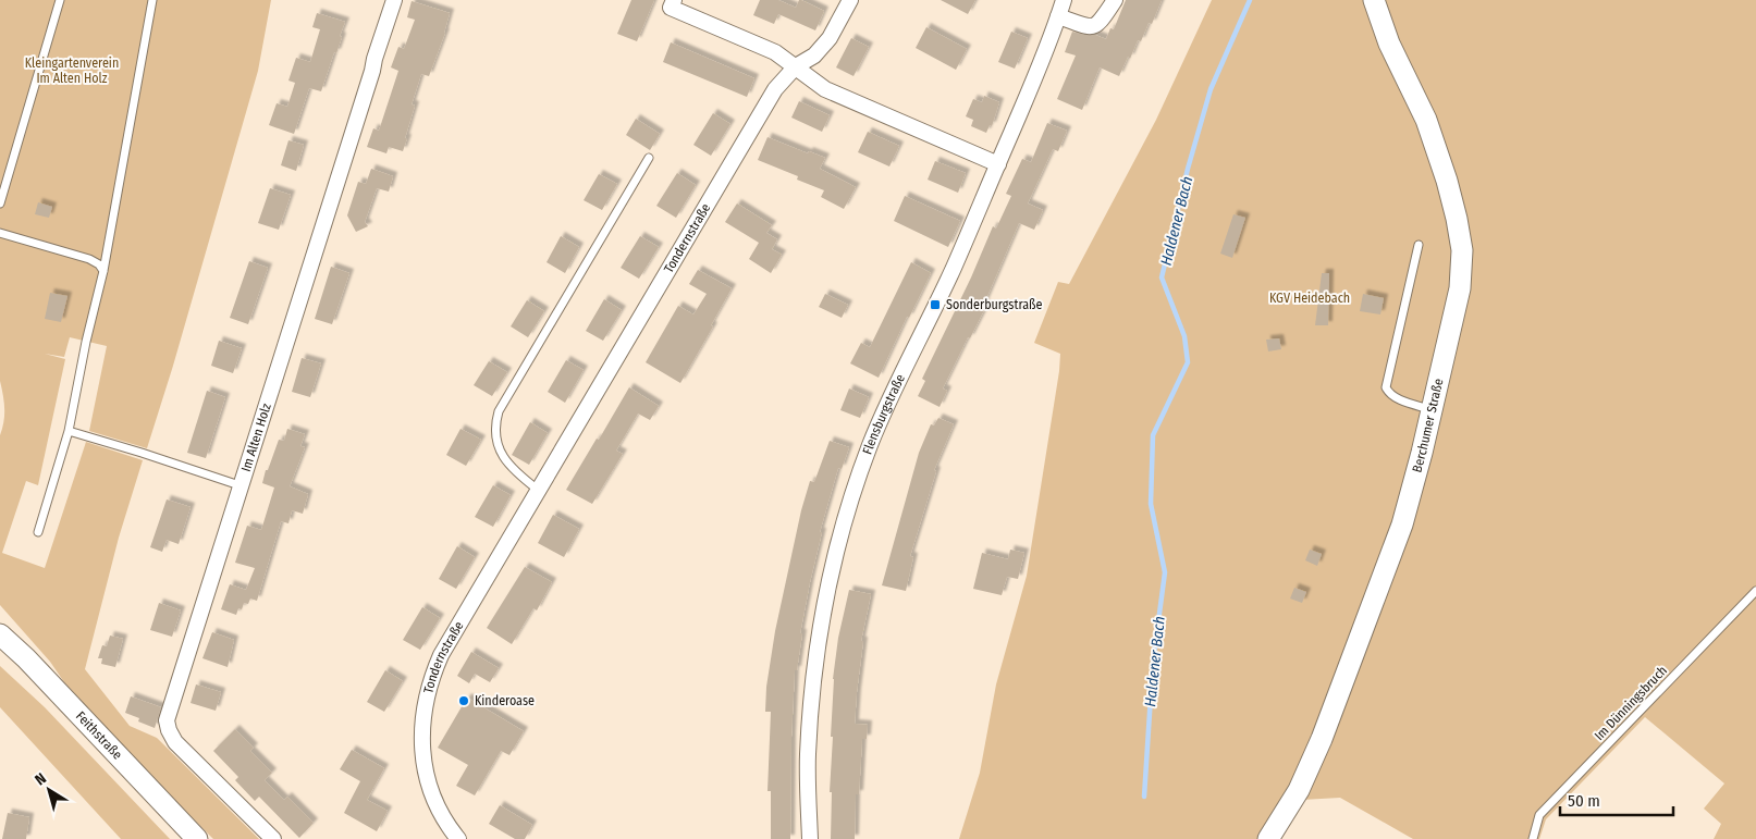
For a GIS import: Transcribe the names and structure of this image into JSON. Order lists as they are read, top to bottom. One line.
{"streets":{"main road":["Berchumer Straße","Feithstraße"],"street":["Tondernstraße","Flensburgstraße","Im Alten Holz"],"lane":["Im Dünningsbruch"]},"water":["Haldener Bach"],"parks":["Kleingartenverein Im Alten Holz","KGV Heidebach"],"places":{"transit":["Sonderburgstraße"],"other":["Kinderoase"]},"scale_bar":"50 m","north":"top left"}
